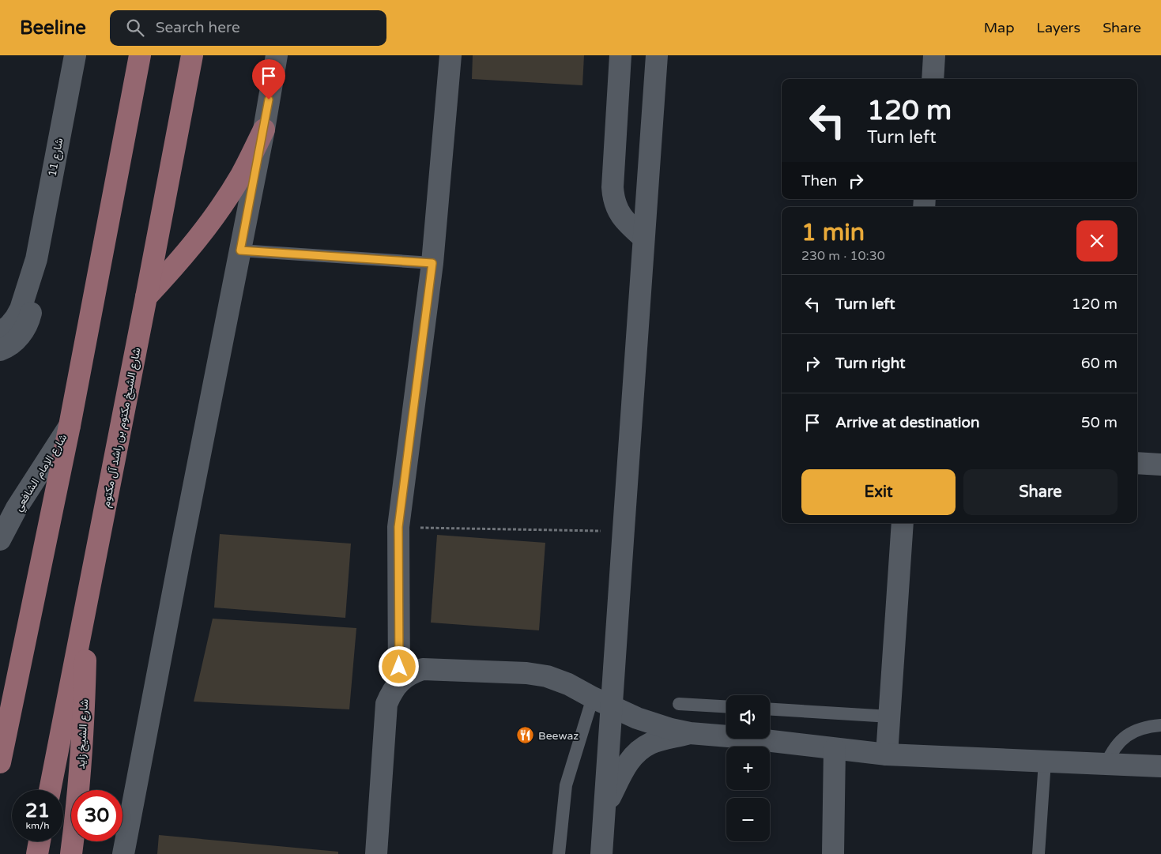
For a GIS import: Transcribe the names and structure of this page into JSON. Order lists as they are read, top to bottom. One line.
{"streets":{"main road":["شارع الشيخ مكتوم بن راشد آل مكتوم","شارع الشيخ زايد"],"street":["شارع 11","شارع الإمام الشافعي"]},"crossings":[["شارع الشيخ مكتوم بن راشد آل مكتوم","شارع الشيخ زايد"]],"places":{"restaurant":["Beewaz"]},"page":{"header":"Beeline","search":"Search here","nav":["Map","Layers","Share"],"turn":["120 m","Turn left"],"then":"Then","heading":["1 min","230 m · 10:30"],"list":[{"name":"Turn left","value":"120 m"},{"name":"Turn right","value":"60 m"},{"name":"Arrive at destination","value":"50 m"}],"buttons":["Exit","Share"],"map_buttons":["+","−"],"speed":"21 km/h","limit":"30"}}
